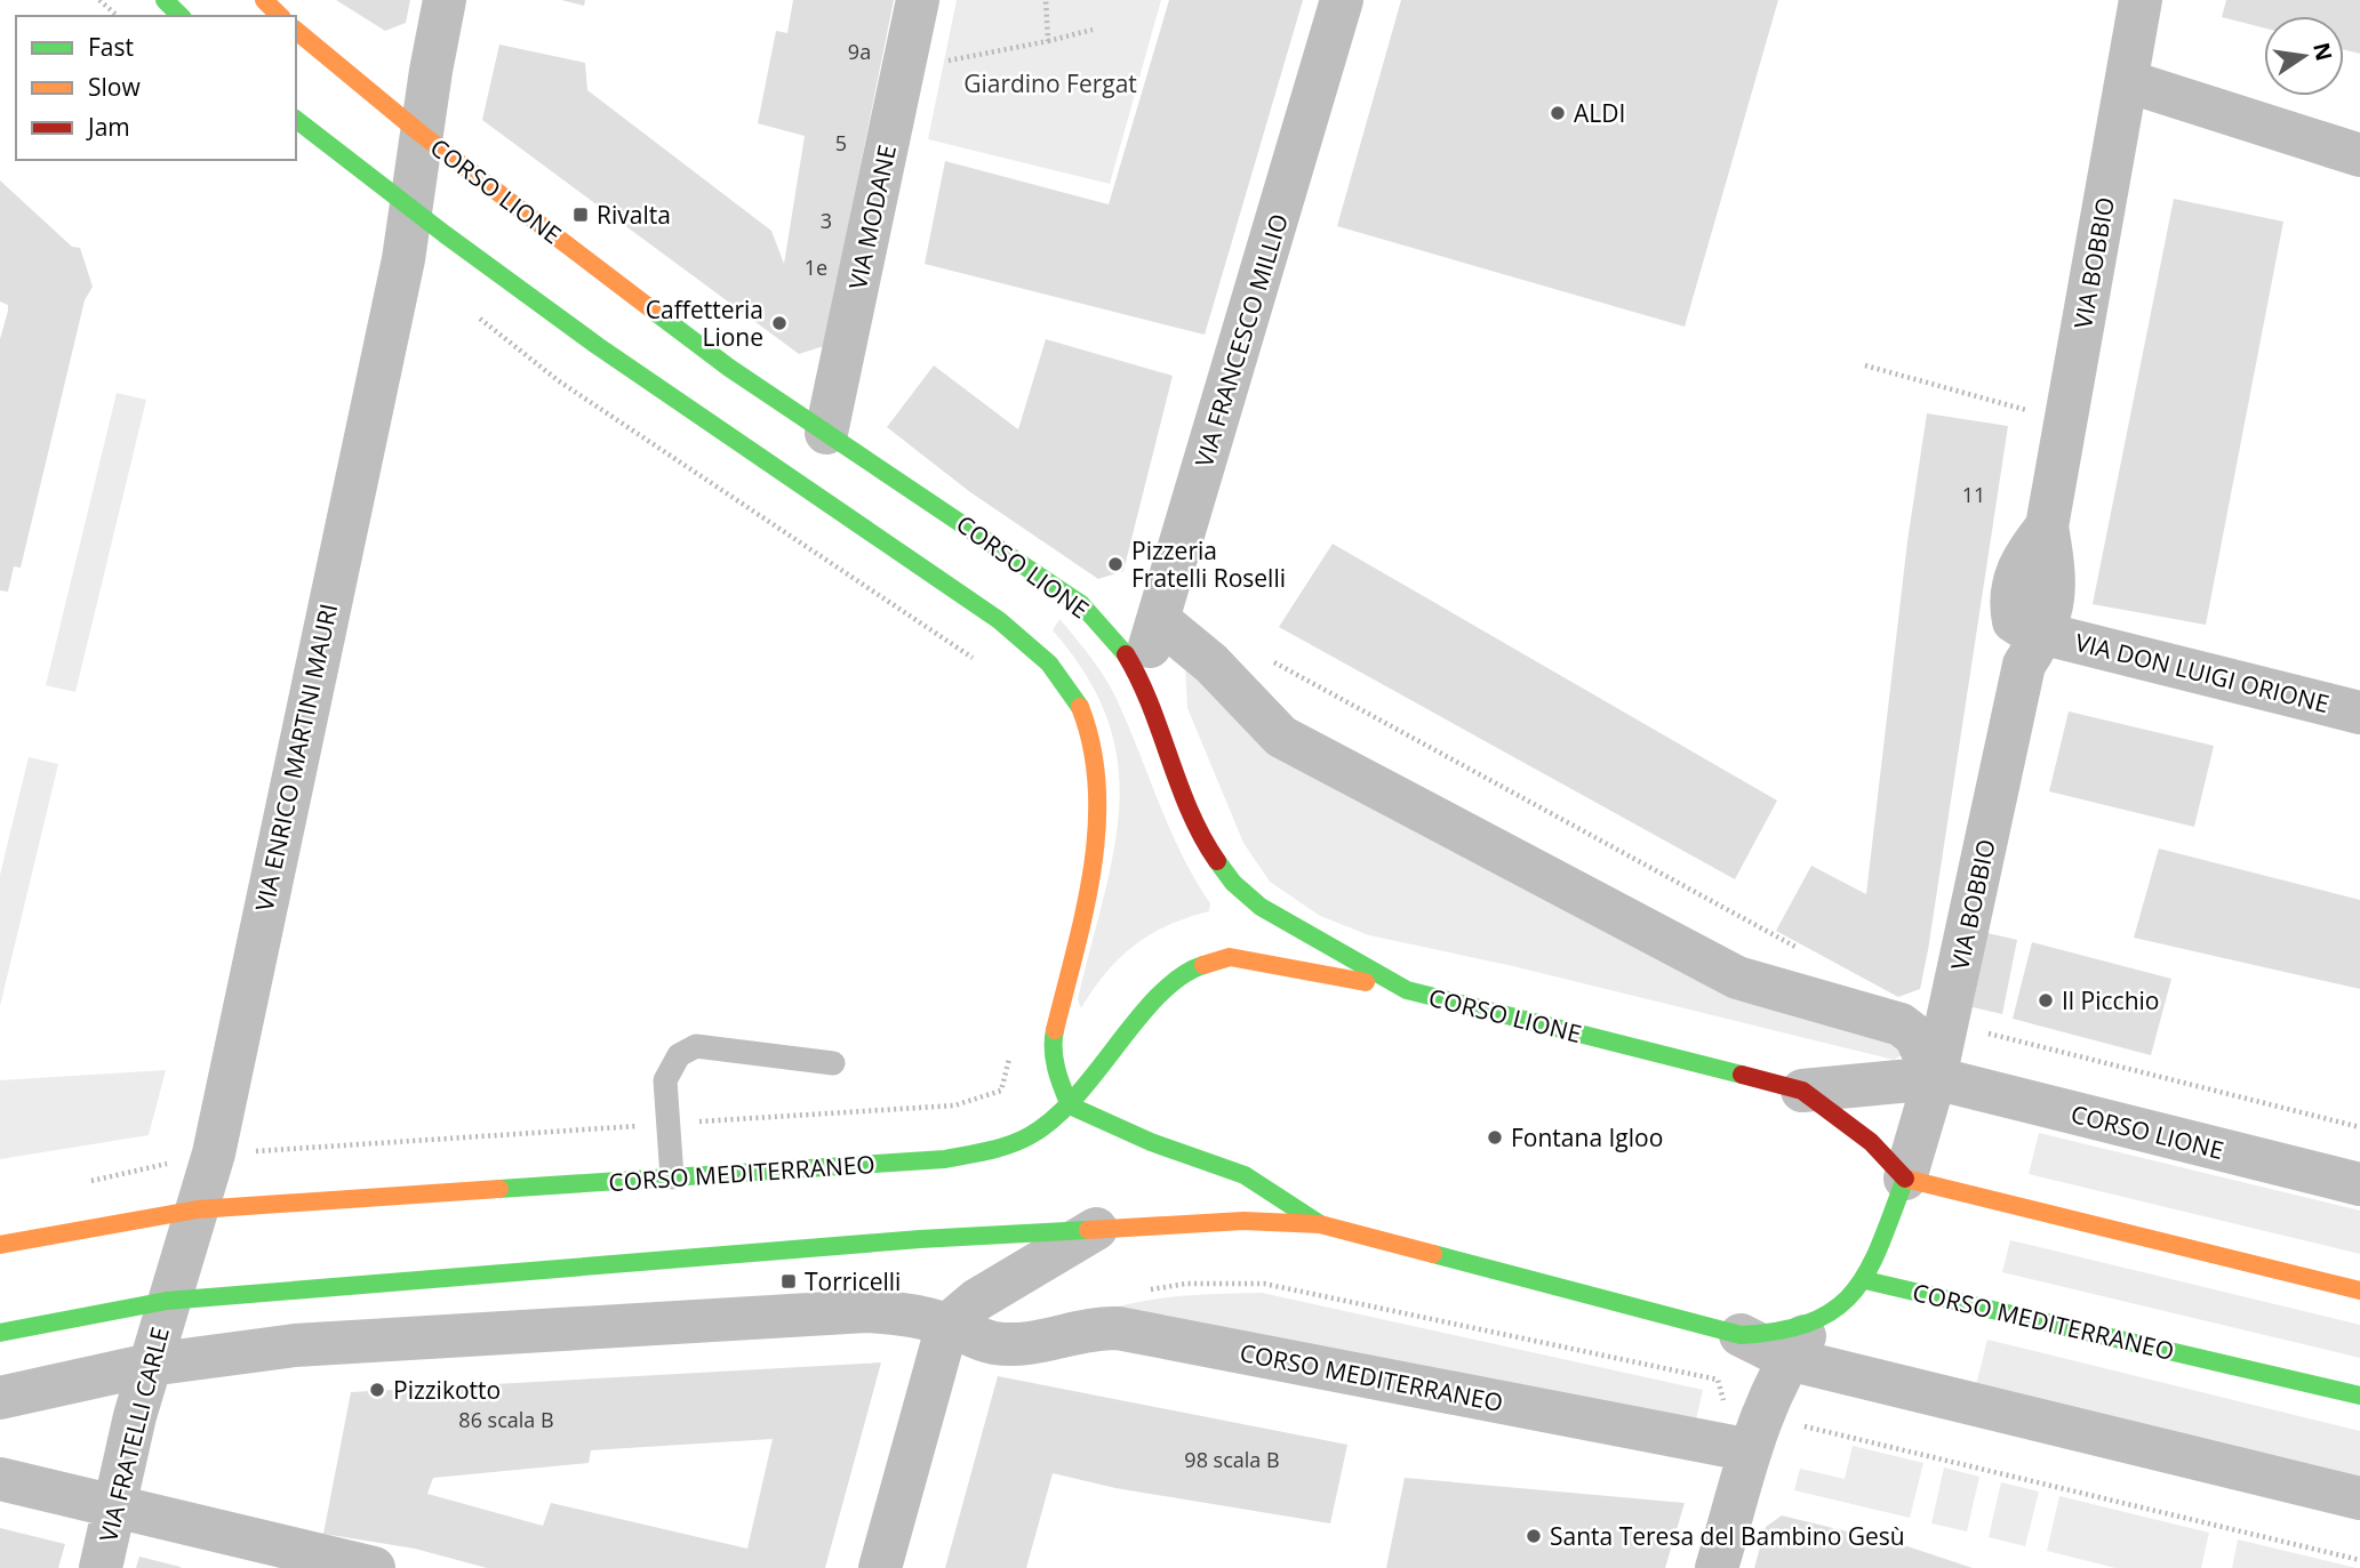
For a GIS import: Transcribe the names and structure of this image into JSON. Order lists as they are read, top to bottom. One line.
{"streets":{"main road":["CORSO LIONE","CORSO MEDITERRANEO"],"street":["VIA MODANE","VIA BOBBIO","VIA FRANCESCO MILLIO","VIA DON LUIGI ORIONE","VIA ENRICO MARTINI MAURI","VIA FRATELLI CARLE"]},"crossings":[["CORSO LIONE","VIA MODANE"],["CORSO LIONE","VIA BOBBIO"],["CORSO LIONE","VIA FRANCESCO MILLIO"],["CORSO LIONE","VIA ENRICO MARTINI MAURI"],["CORSO LIONE","CORSO MEDITERRANEO"],["VIA BOBBIO","VIA DON LUIGI ORIONE"],["VIA ENRICO MARTINI MAURI","CORSO MEDITERRANEO"],["VIA ENRICO MARTINI MAURI","VIA FRATELLI CARLE"],["CORSO MEDITERRANEO","VIA FRATELLI CARLE"]],"parks":["Giardino Fergat"],"places":{"other":["ALDI","Caffetteria Lione","Pizzeria Fratelli Roselli","Il Picchio","Fontana Igloo","Pizzikotto","Santa Teresa del Bambino Gesù"],"transit":["Rivalta","Torricelli"]},"house_numbers":["9a","5","3","1e","11","86 scala B","98 scala B"],"legend":["Fast","Slow","Jam"],"north":"right"}
